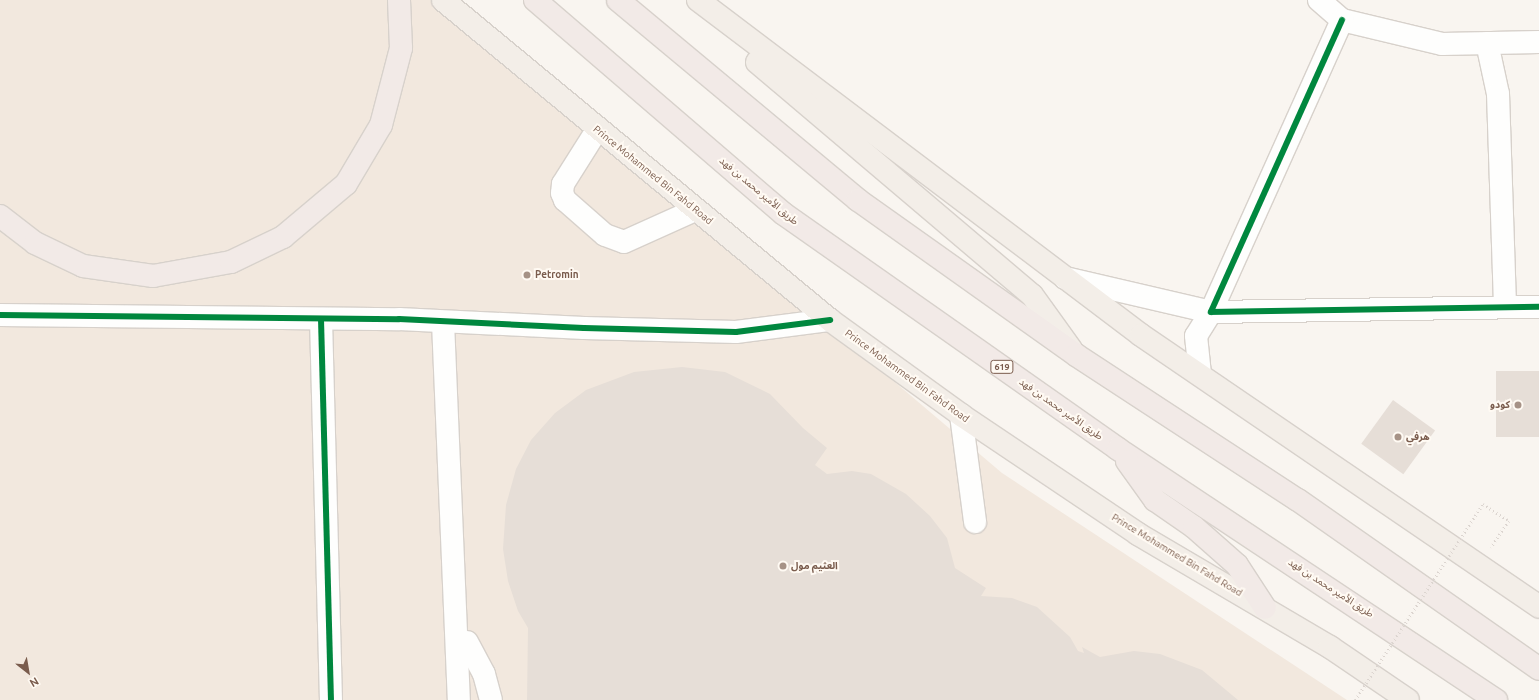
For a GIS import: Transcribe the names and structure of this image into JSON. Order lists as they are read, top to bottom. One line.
{"streets":{"highway":["طريق الأمير محمد بن فهد","619"],"main road":["Prince Mohammed Bin Fahd Road"]},"places":["Petromin","كودو","هرفي","العثيم مول"],"north":"bottom right"}
